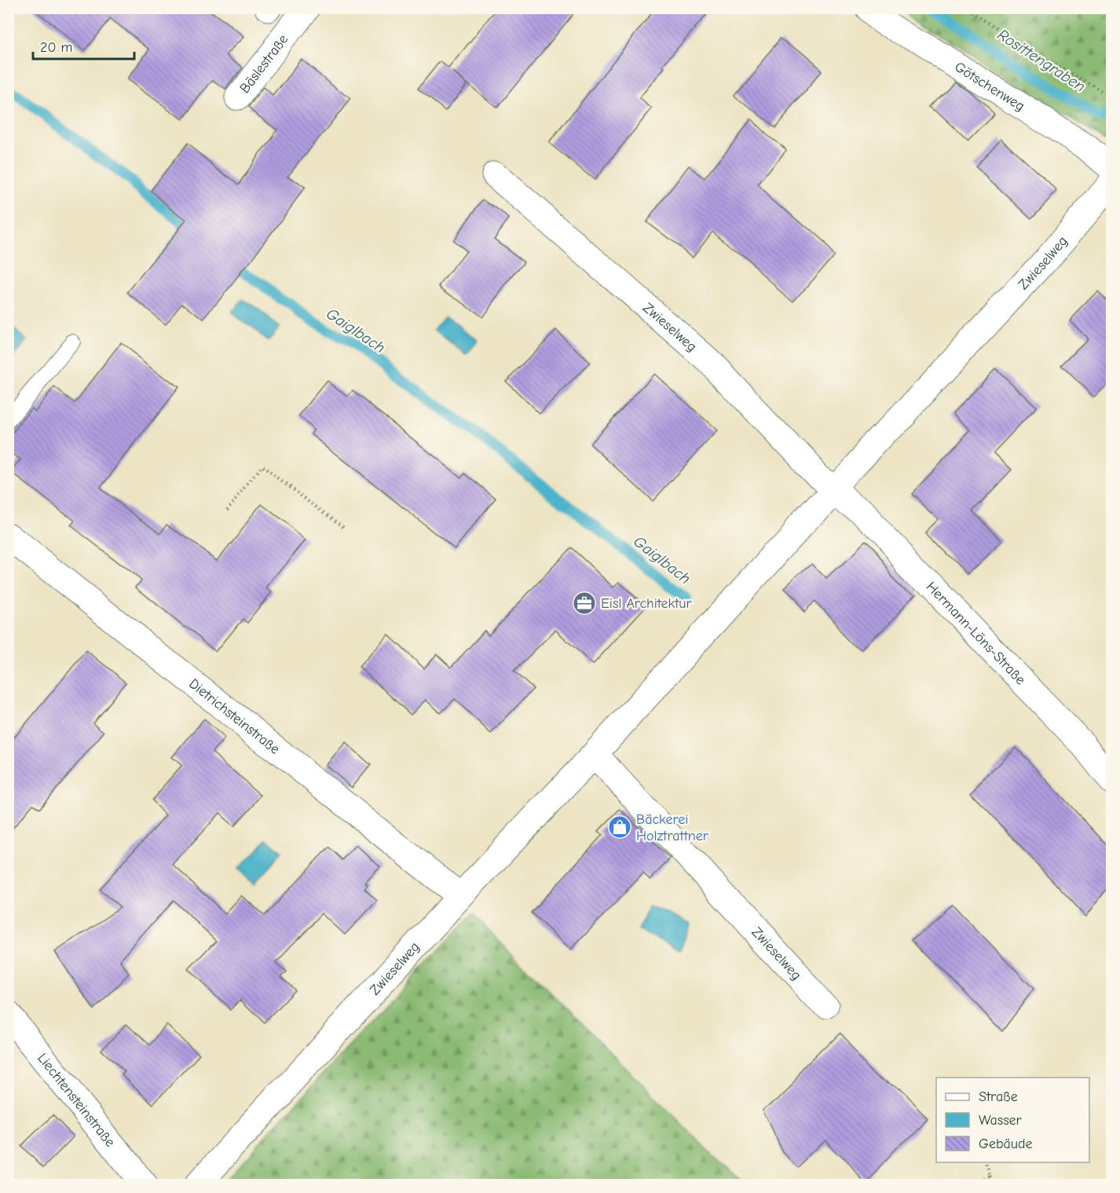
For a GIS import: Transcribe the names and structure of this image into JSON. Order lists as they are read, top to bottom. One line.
{"streets":{"street":["Bäslestraße","Götschenweg","Zwieselweg","Hermann-Löns-Straße","Dietrichsteinstraße","Liechtensteinstraße"]},"crossings":[["Zwieselweg","Hermann-Löns-Straße"],["Zwieselweg","Dietrichsteinstraße"]],"water":["Rosittengraben","Gaiglbach"],"places":{"office":["Eisl Architektur"],"shop":["Bäckerei Holztrattner"]},"legend":["Straße","Wasser","Gebäude"],"scale_bar":"20 m"}
